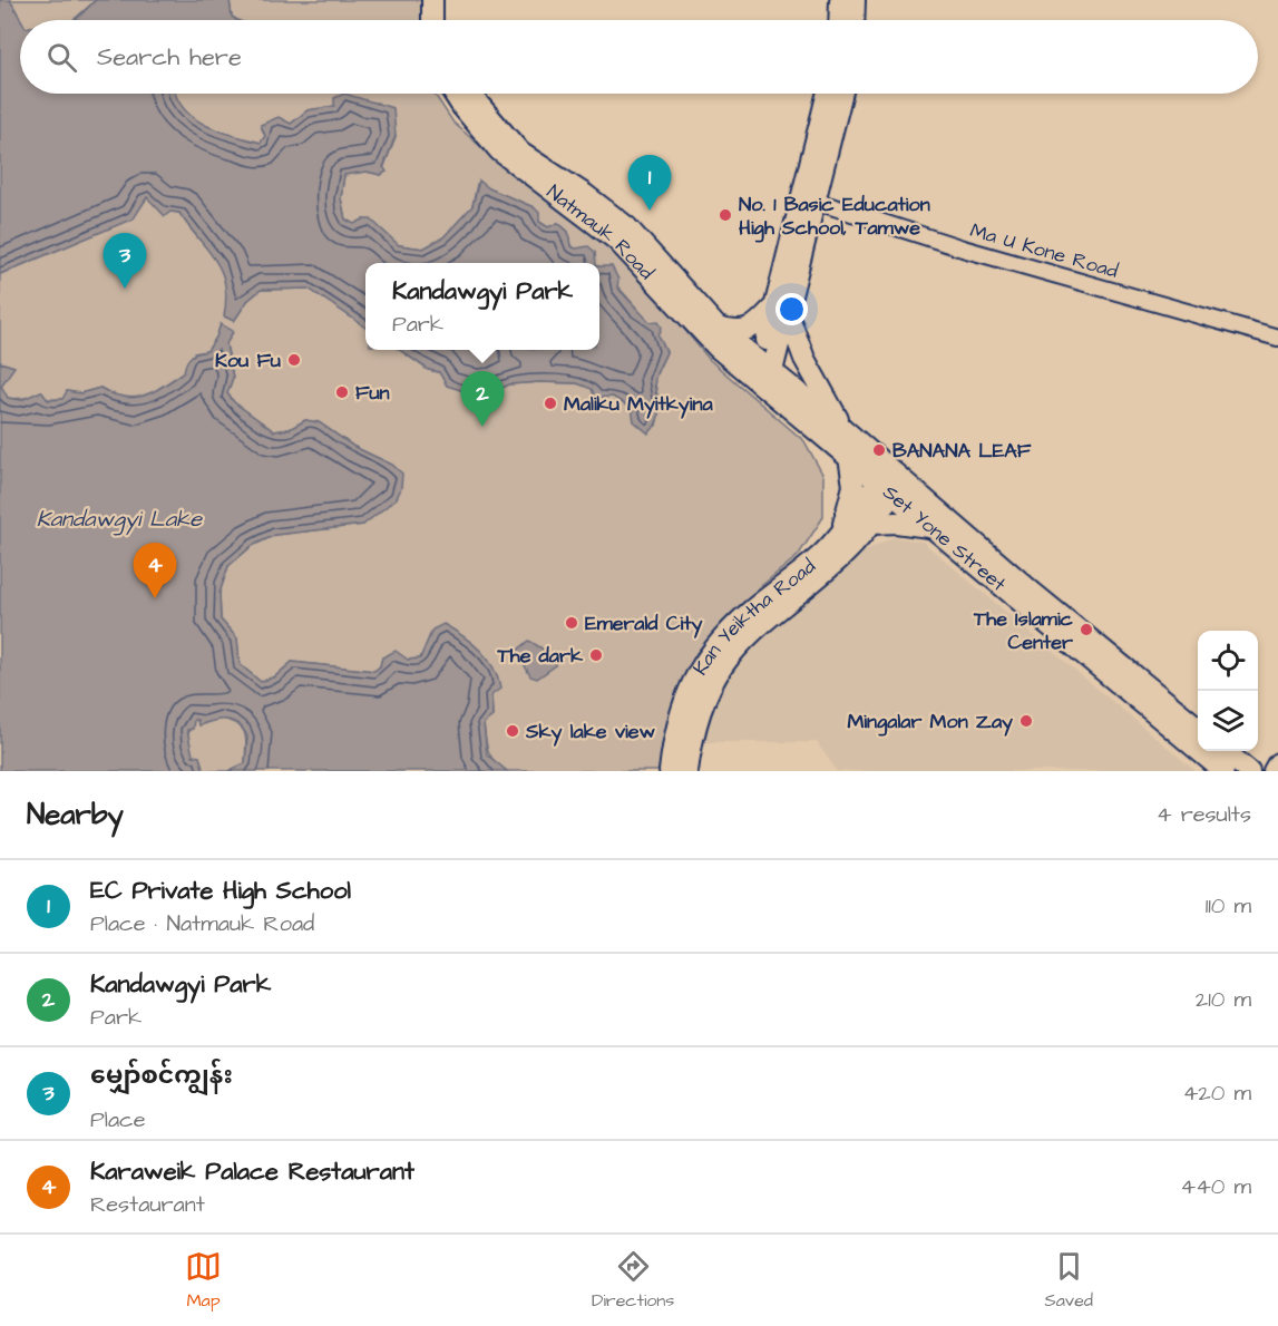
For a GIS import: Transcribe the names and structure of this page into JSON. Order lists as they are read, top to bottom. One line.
{"streets":{"main road":["Natmauk Road","Set Yone Street","Kan Yeiktha Road"],"street":["Ma U Kone Road"]},"crossings":[["Natmauk Road","Set Yone Street"],["Set Yone Street","Kan Yeiktha Road"]],"water":["Kandawgyi Lake"],"places":["No. 1 Basic Education High School, Tamwe","Kou Fu","Fun","Maliku Myitkyina","BANANA LEAF","Emerald City","The Islamic Center","The dark","Mingalar Mon Zay","Sky lake view"],"page":{"search":"Search here","pins":["1","3","2","4"],"popup":["Kandawgyi Park","Park"],"heading":["Nearby","4 results"],"list":[{"mark":"1","name":"EC Private High School","note":"Place · Natmauk Road","value":"110 m"},{"mark":"2","name":"Kandawgyi Park","note":"Park","value":"210 m"},{"mark":"3","name":"မျှော်စင်ကျွန်း","note":"Place","value":"420 m"},{"mark":"4","name":"Karaweik Palace Restaurant","note":"Restaurant","value":"440 m"}],"nav":["Map","Directions","Saved"]}}
